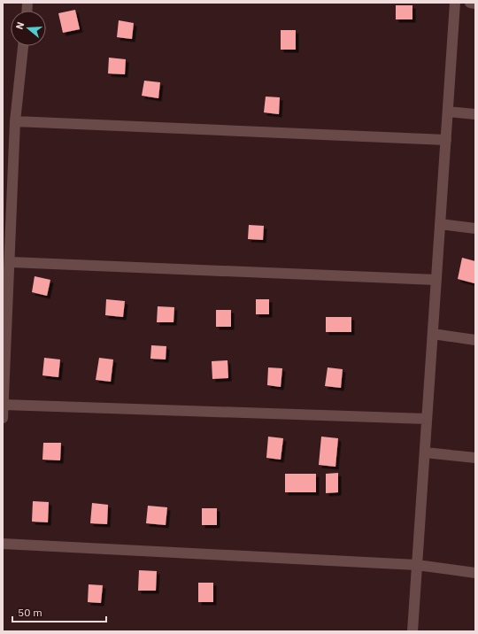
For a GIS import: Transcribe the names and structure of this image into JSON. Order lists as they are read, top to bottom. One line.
{"scale_bar":"50 m","north":"left"}
